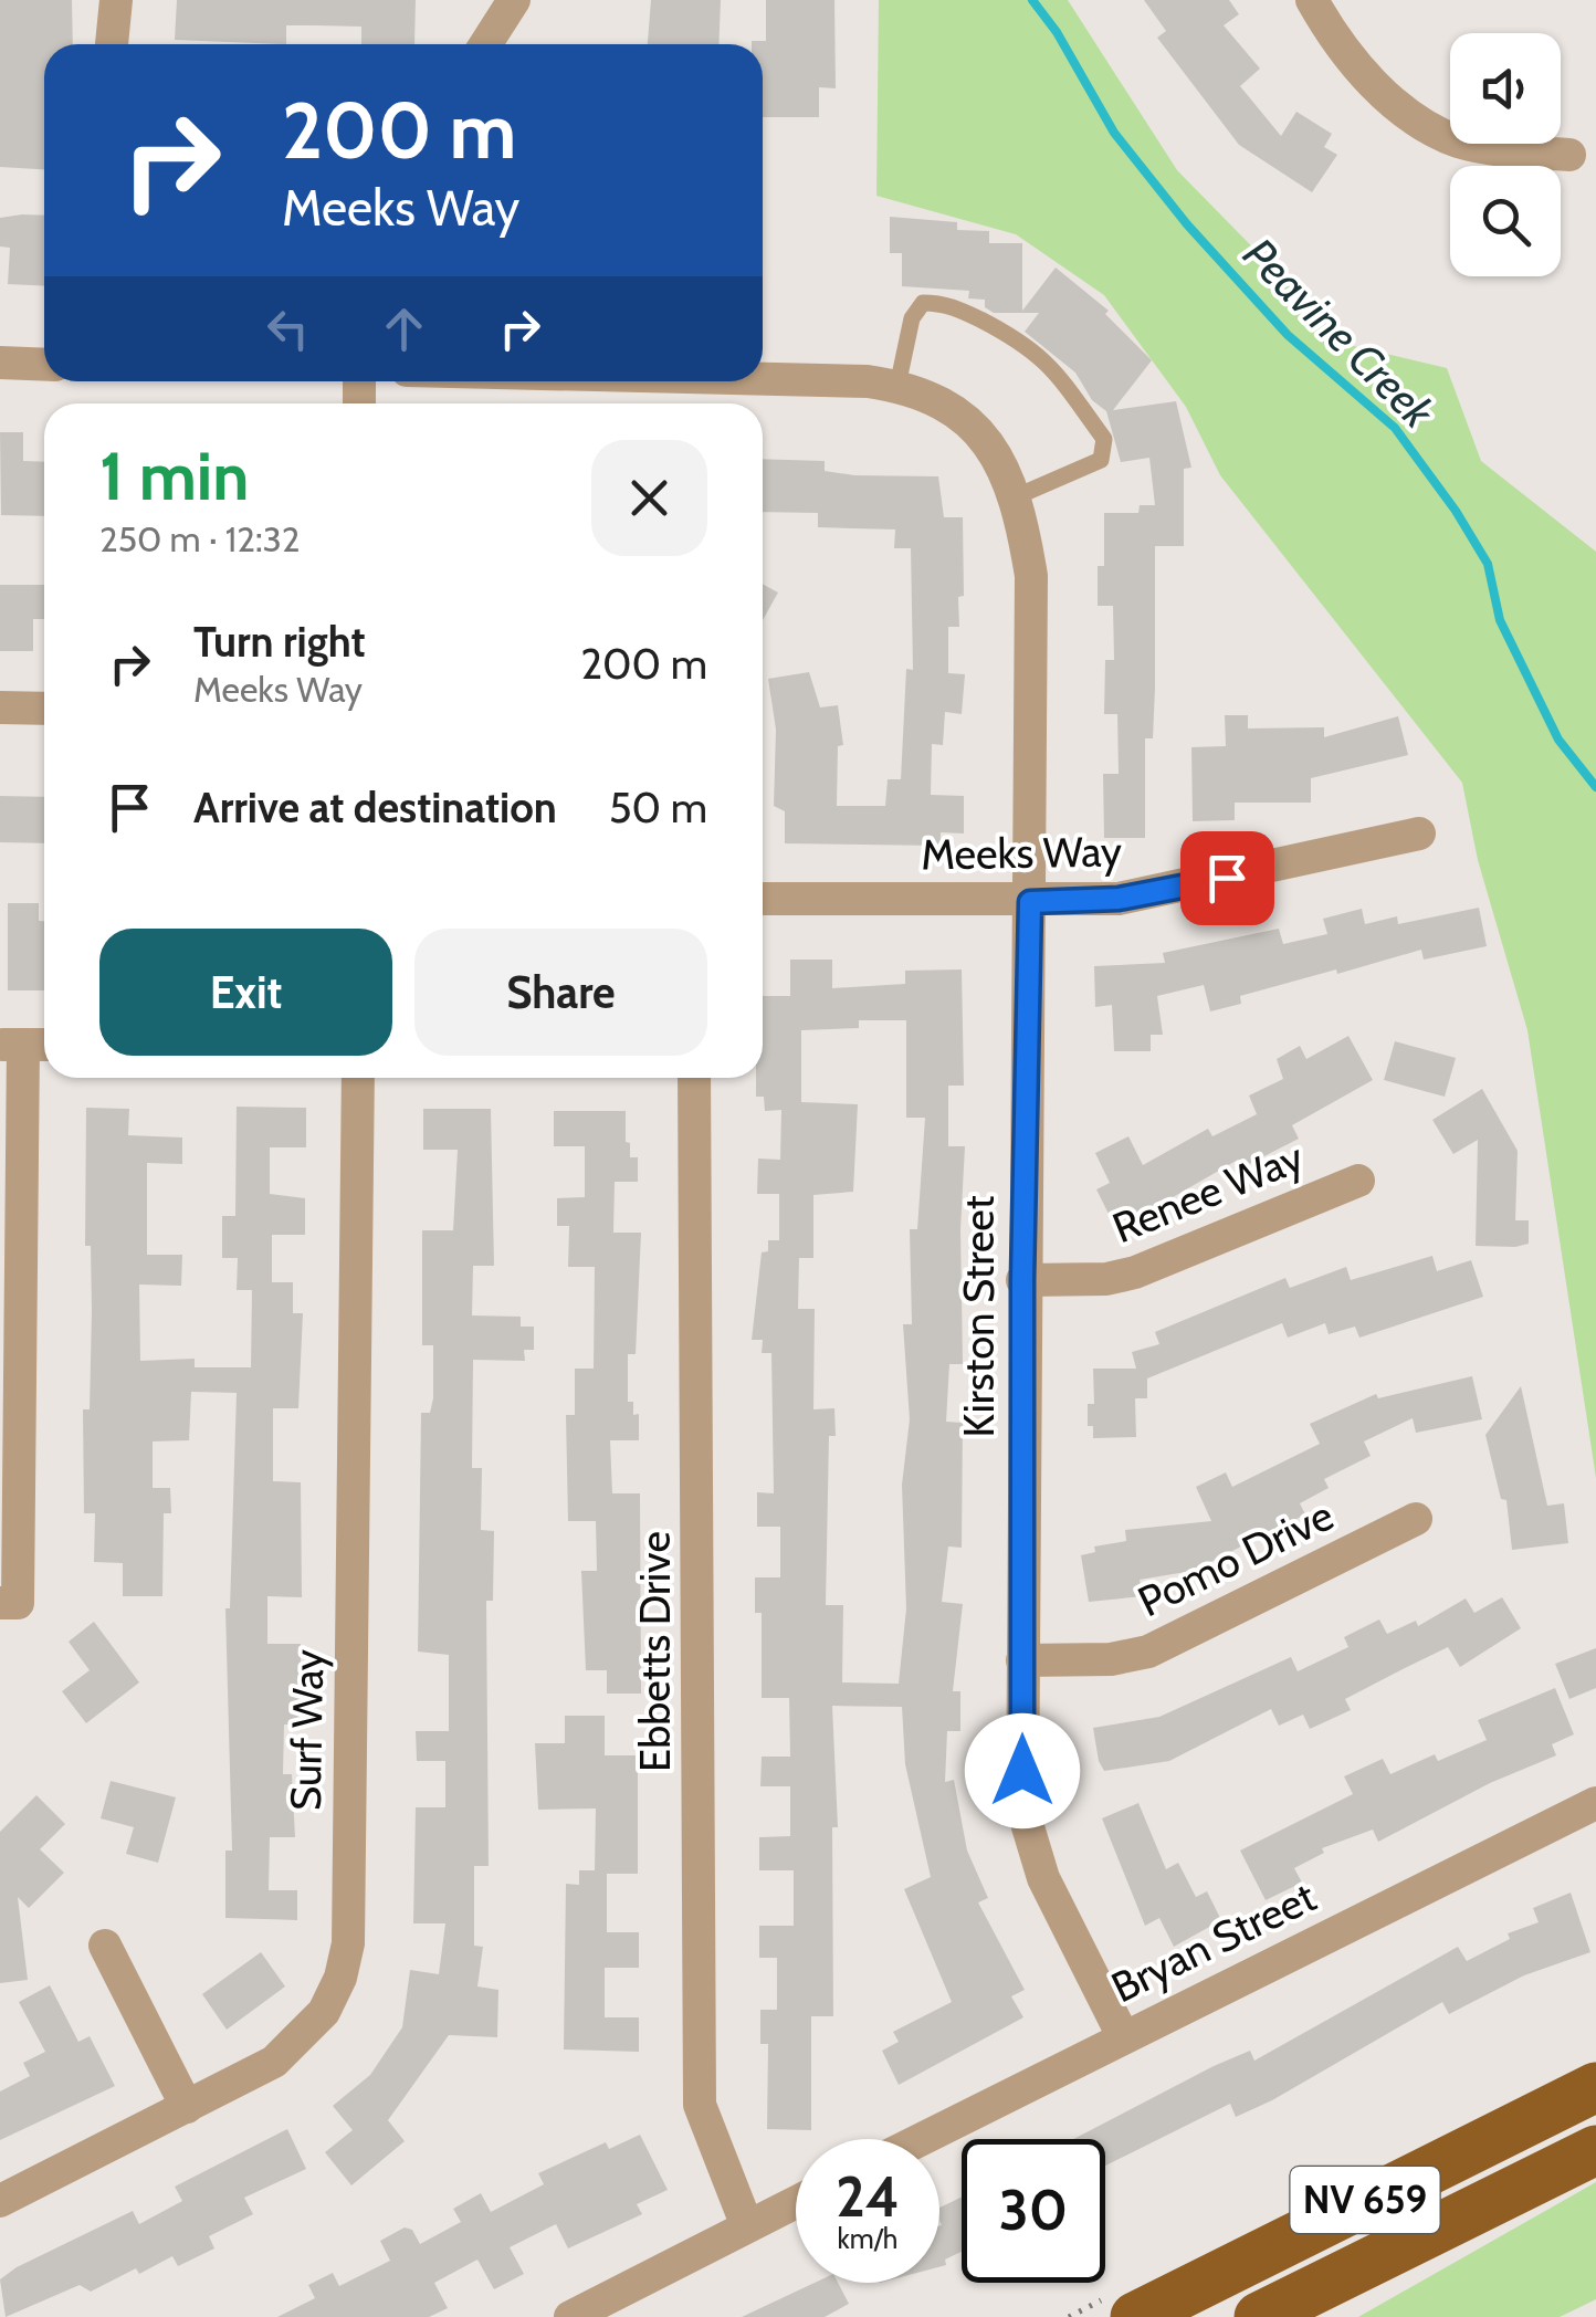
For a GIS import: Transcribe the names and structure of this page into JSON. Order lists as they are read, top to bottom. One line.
{"streets":{"main road":["NV 659"],"street":["Meeks Way","Renee Way","Kirston Street","Pomo Drive","Ebbetts Drive","Surf Way","Bryan Street"]},"crossings":[["Meeks Way","Kirston Street"],["Renee Way","Kirston Street"],["Kirston Street","Pomo Drive"],["Kirston Street","Bryan Street"]],"water":["Peavine Creek"],"page":{"turn":["200 m","Meeks Way"],"heading":["1 min","250 m · 12:32"],"list":[{"name":"Turn right","note":"Meeks Way","value":"200 m"},{"name":"Arrive at destination","value":"50 m"}],"buttons":["Exit","Share"],"speed":"24 km/h","limit":"30"}}
